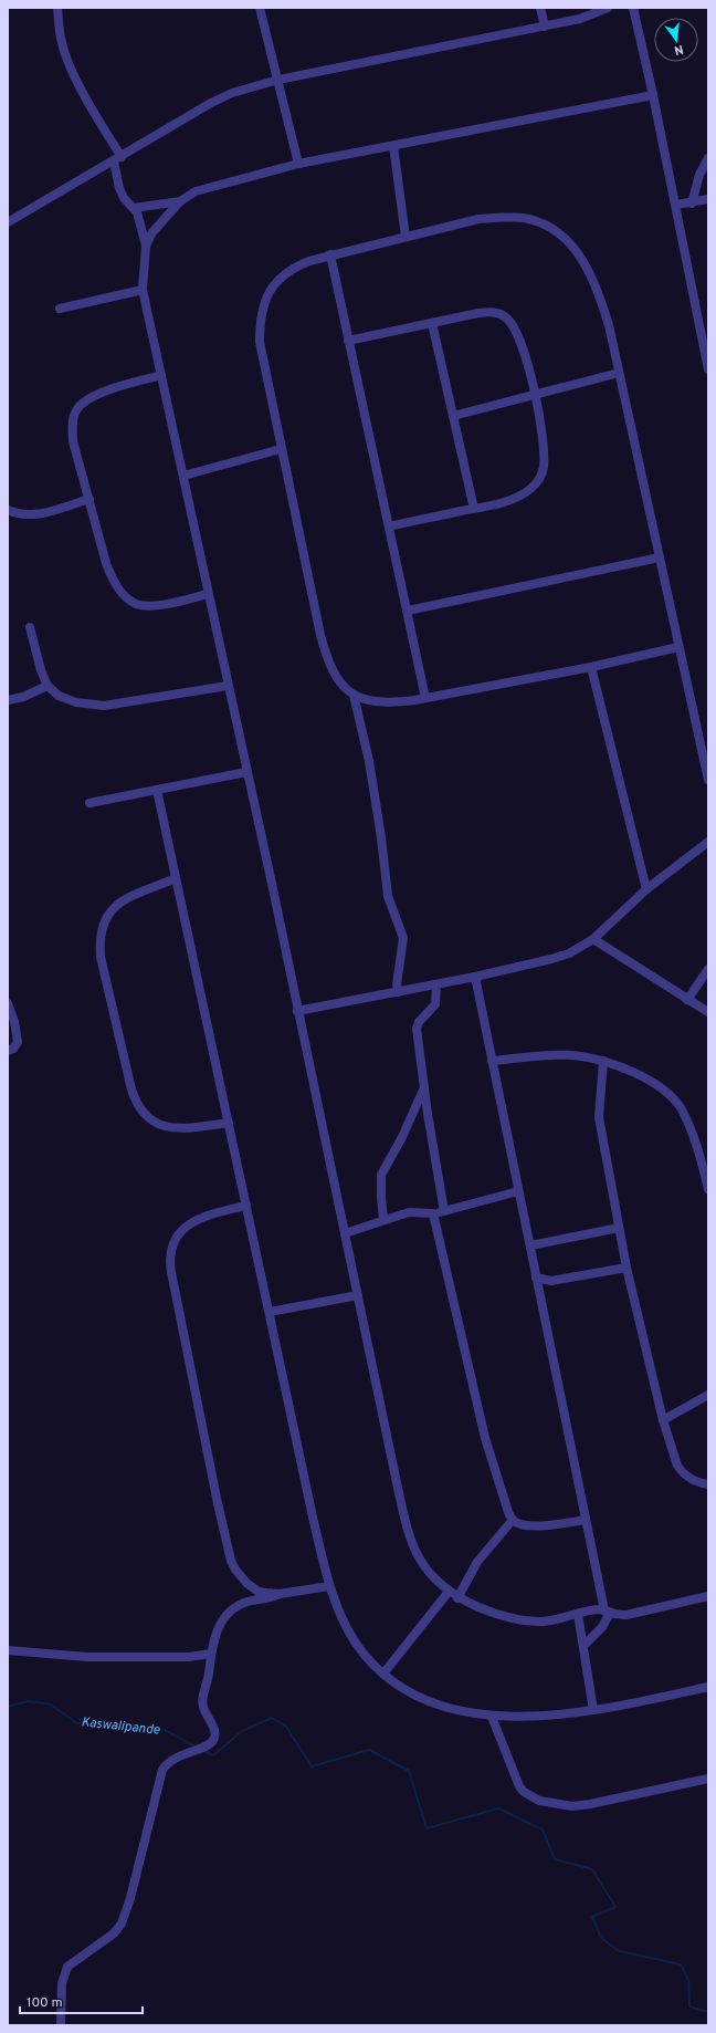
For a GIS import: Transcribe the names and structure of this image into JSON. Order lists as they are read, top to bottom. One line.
{"water":["Kaswalipande"],"scale_bar":"100 m","north":"bottom"}
